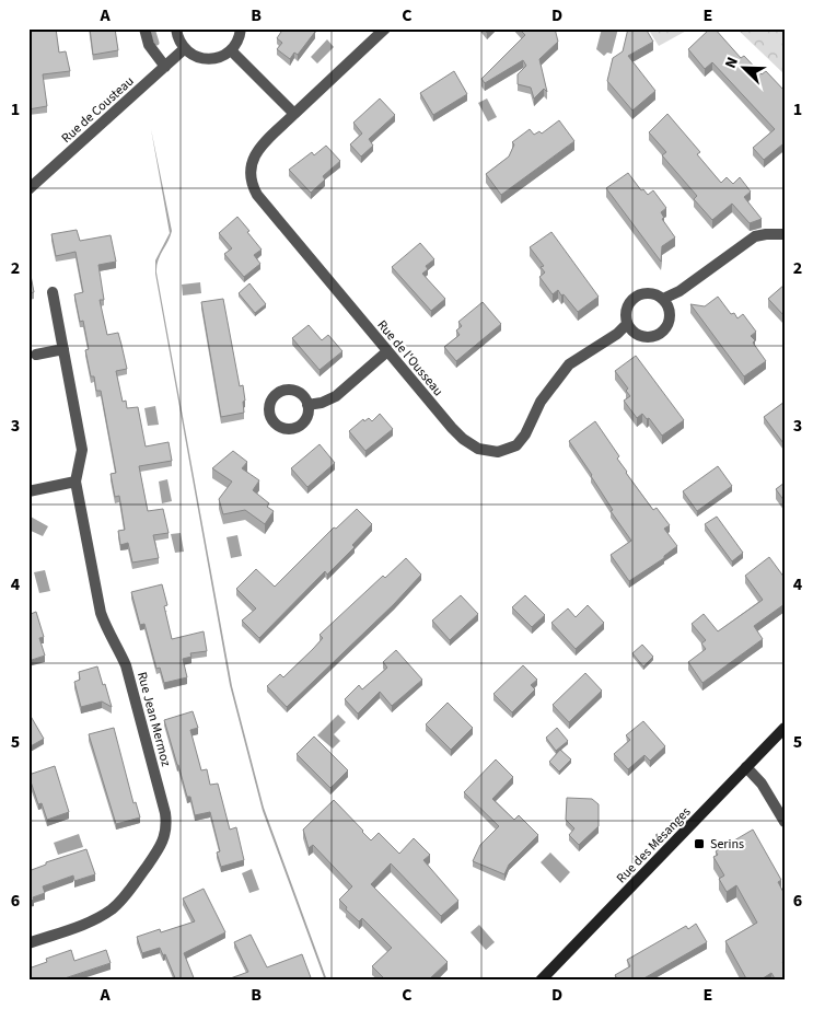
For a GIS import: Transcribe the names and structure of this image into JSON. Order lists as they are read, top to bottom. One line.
{"streets":{"main road":["Rue des Mésanges"],"street":["Rue de Cousteau","Rue de l'Ousseau","Rue Jean Mermoz"]},"places":{"transit":["Serins"]},"north":"top left","grid":{"columns":["A","B","C","D","E"],"rows":["1","2","3","4","5","6"]}}
